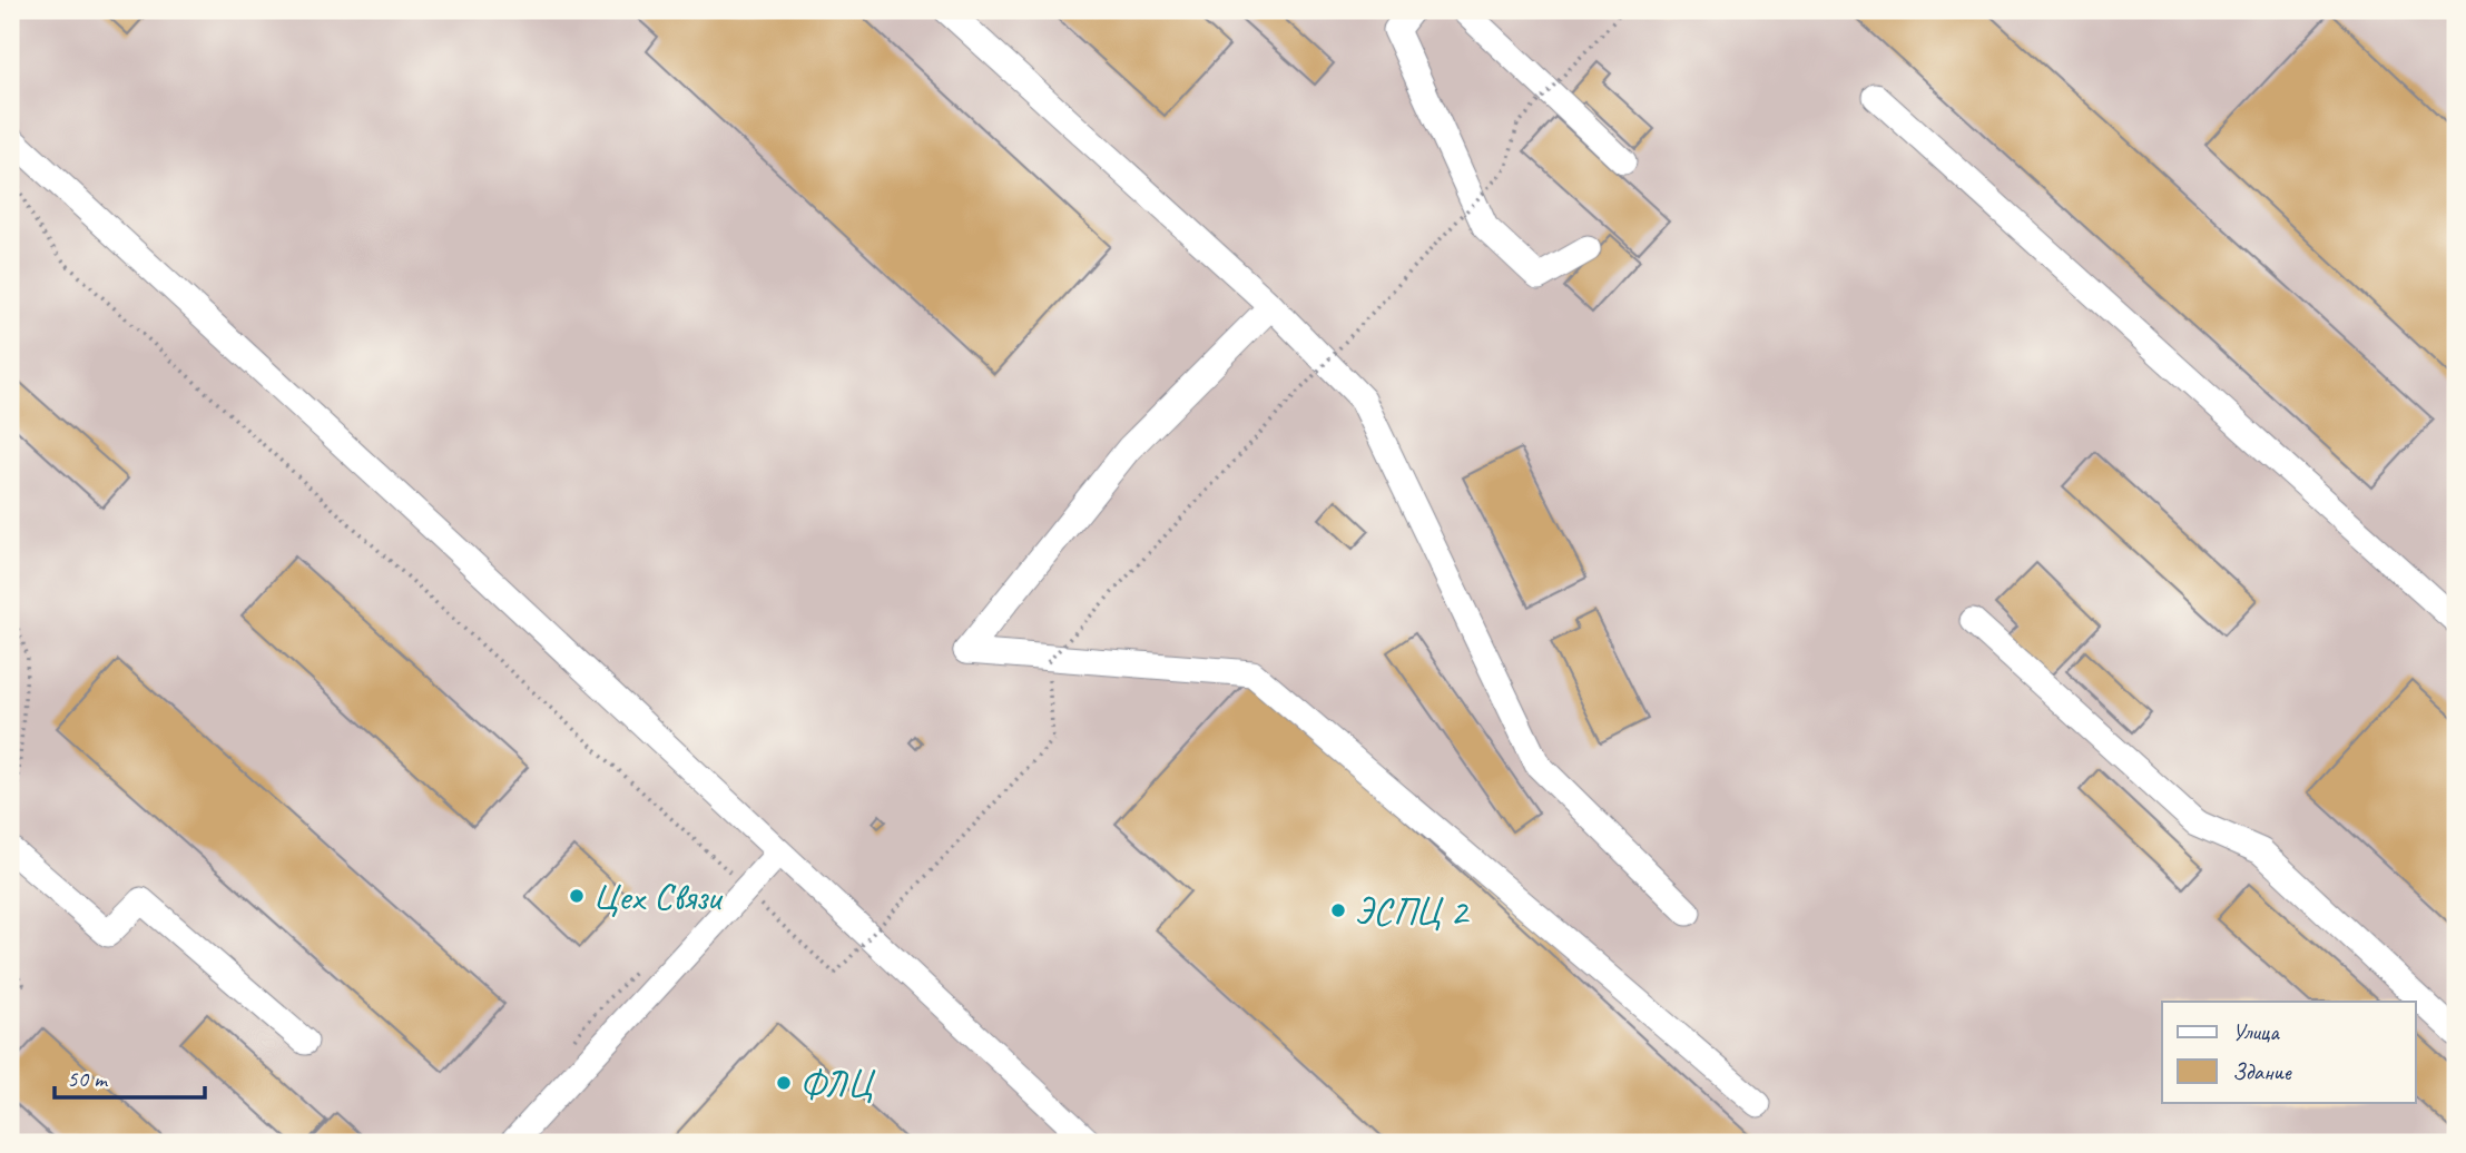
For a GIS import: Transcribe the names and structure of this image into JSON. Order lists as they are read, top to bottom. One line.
{"places":["Цех Связи","ЭСПЦ 2","ФЛЦ"],"legend":["Улица","Здание"],"scale_bar":"50 m"}
